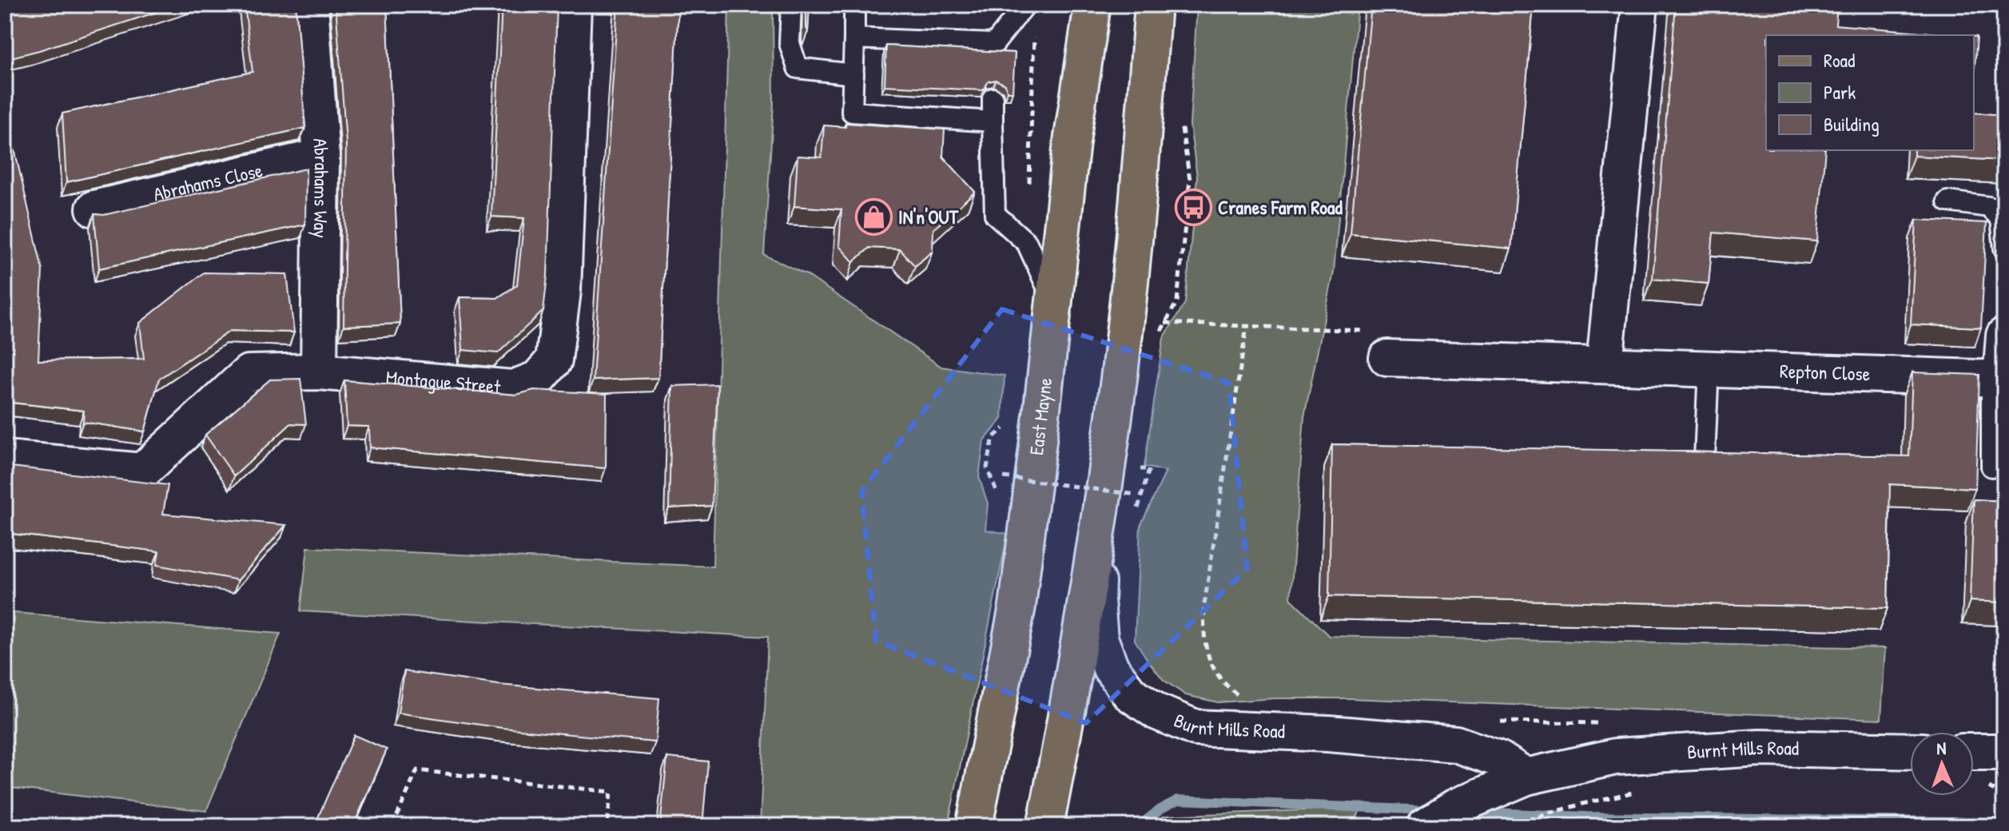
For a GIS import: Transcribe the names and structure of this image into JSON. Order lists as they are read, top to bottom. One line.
{"streets":{"main road":["East Mayne"],"street":["Abrahams Close","Abrahams Way","Repton Close","Montague Street","Burnt Mills Road"]},"crossings":[["Abrahams Close","Abrahams Way"],["Abrahams Way","Montague Street"]],"places":{"bus stop":["Cranes Farm Road"],"shop":["IN'n'OUT"]},"legend":["Road","Park","Building"],"north":"top"}
